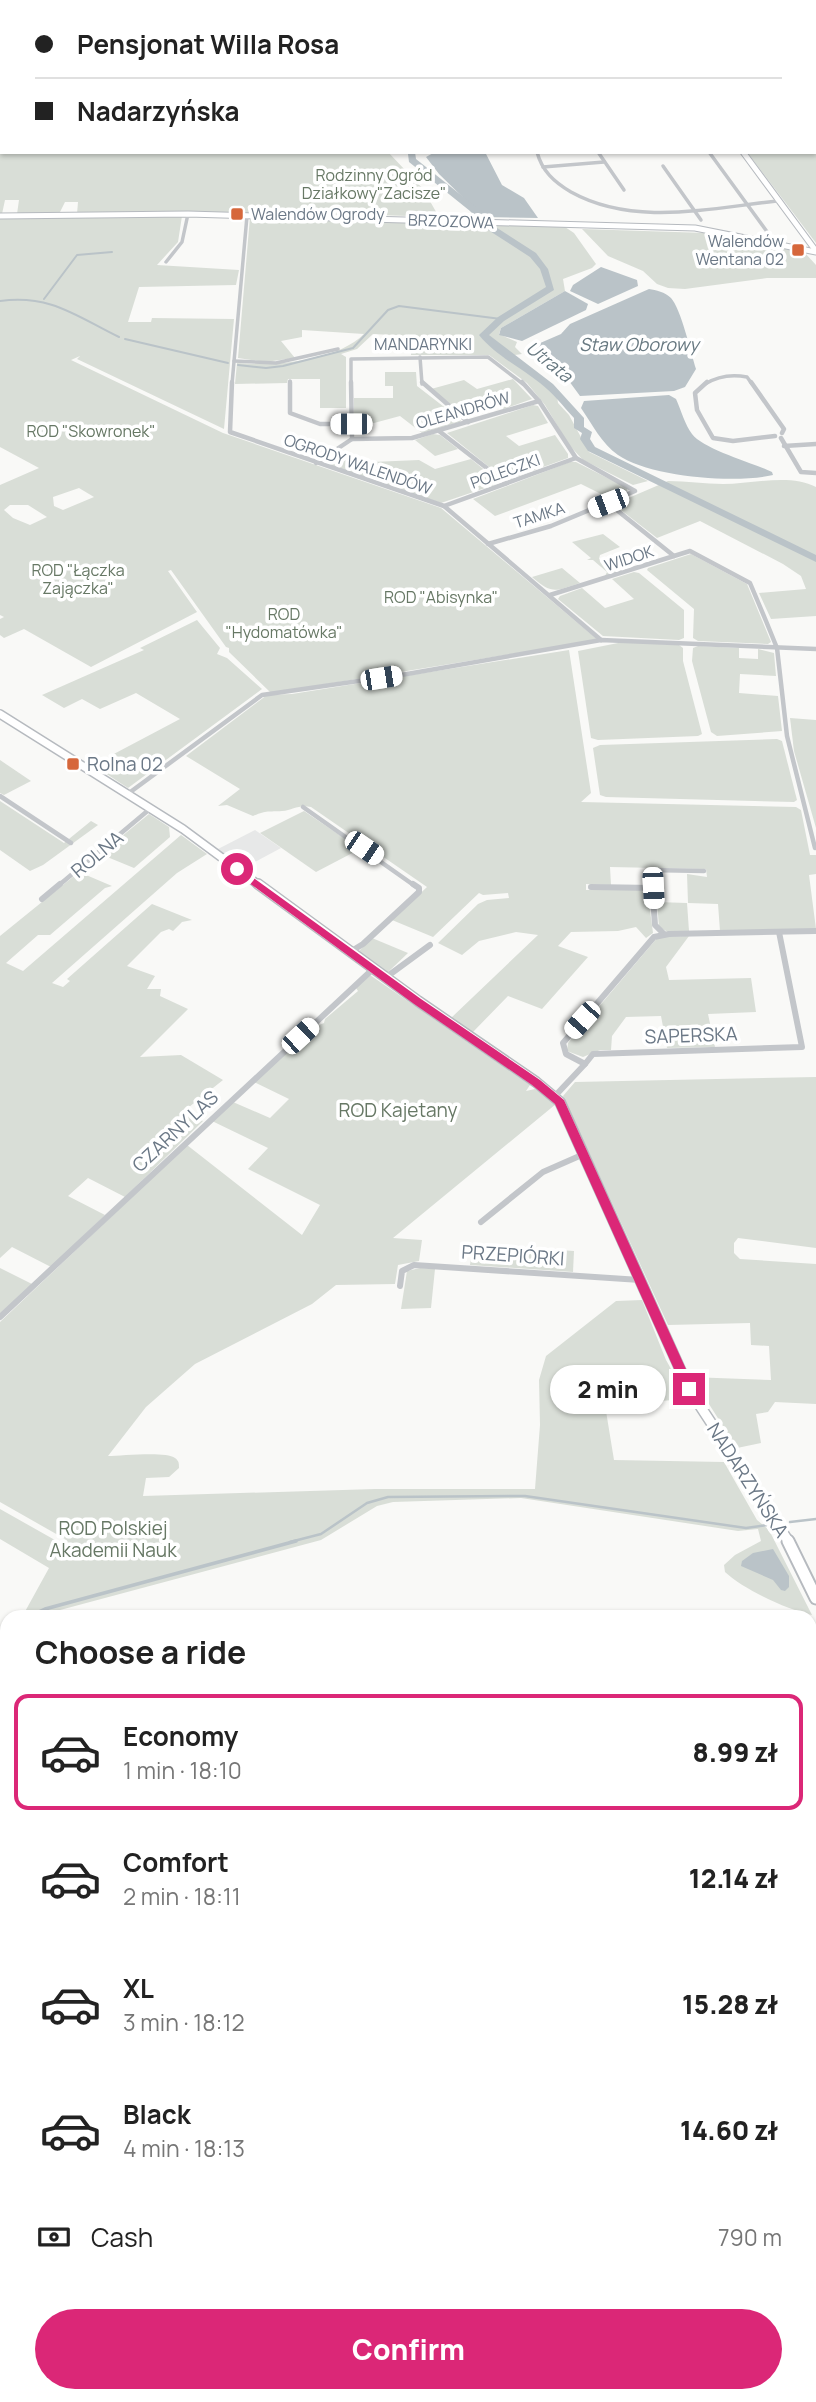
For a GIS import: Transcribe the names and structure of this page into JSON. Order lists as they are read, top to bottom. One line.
{"streets":{"street":["BRZOZOWA","MANDARYNKI","OLEANDRÓW","OGRODY WALENDÓW","POLECZKI","TAMKA","WIDOK","ROLNA","SAPERSKA","CZARNY LAS","PRZEPIÓRKI","NADARZYŃSKA"]},"crossings":[["BRZOZOWA","OGRODY WALENDÓW"],["MANDARYNKI","OLEANDRÓW"],["OGRODY WALENDÓW","POLECZKI"],["OGRODY WALENDÓW","TAMKA"],["OGRODY WALENDÓW","WIDOK"],["POLECZKI","TAMKA"],["TAMKA","WIDOK"],["PRZEPIÓRKI","NADARZYŃSKA"]],"water":["Staw Oborowy","Utrata"],"parks":["Rodzinny Ogród Działkowy\"Zacisze\"","ROD \"Skowronek\"","ROD \"Łączka Zajączka\"","ROD \"Abisynka\"","ROD \"Hydomatówka\"","ROD Kajetany","ROD Polskiej Akademii Nauk"],"places":{"transit":["Walendów Ogrody","Walendów Wentana 02","Rolna 02"]},"page":{"banner":["Pensjonat Willa Rosa","Nadarzyńska"],"bubble":"2 min","heading":"Choose a ride","list":[{"name":"Economy","note":"1 min · 18:10","value":"8.99 zł"},{"name":"Comfort","note":"2 min · 18:11","value":"12.14 zł"},{"name":"XL","note":"3 min · 18:12","value":"15.28 zł"},{"name":"Black","note":"4 min · 18:13","value":"14.60 zł"}],"pay":["Cash","790 m"],"buttons":"Confirm"}}
